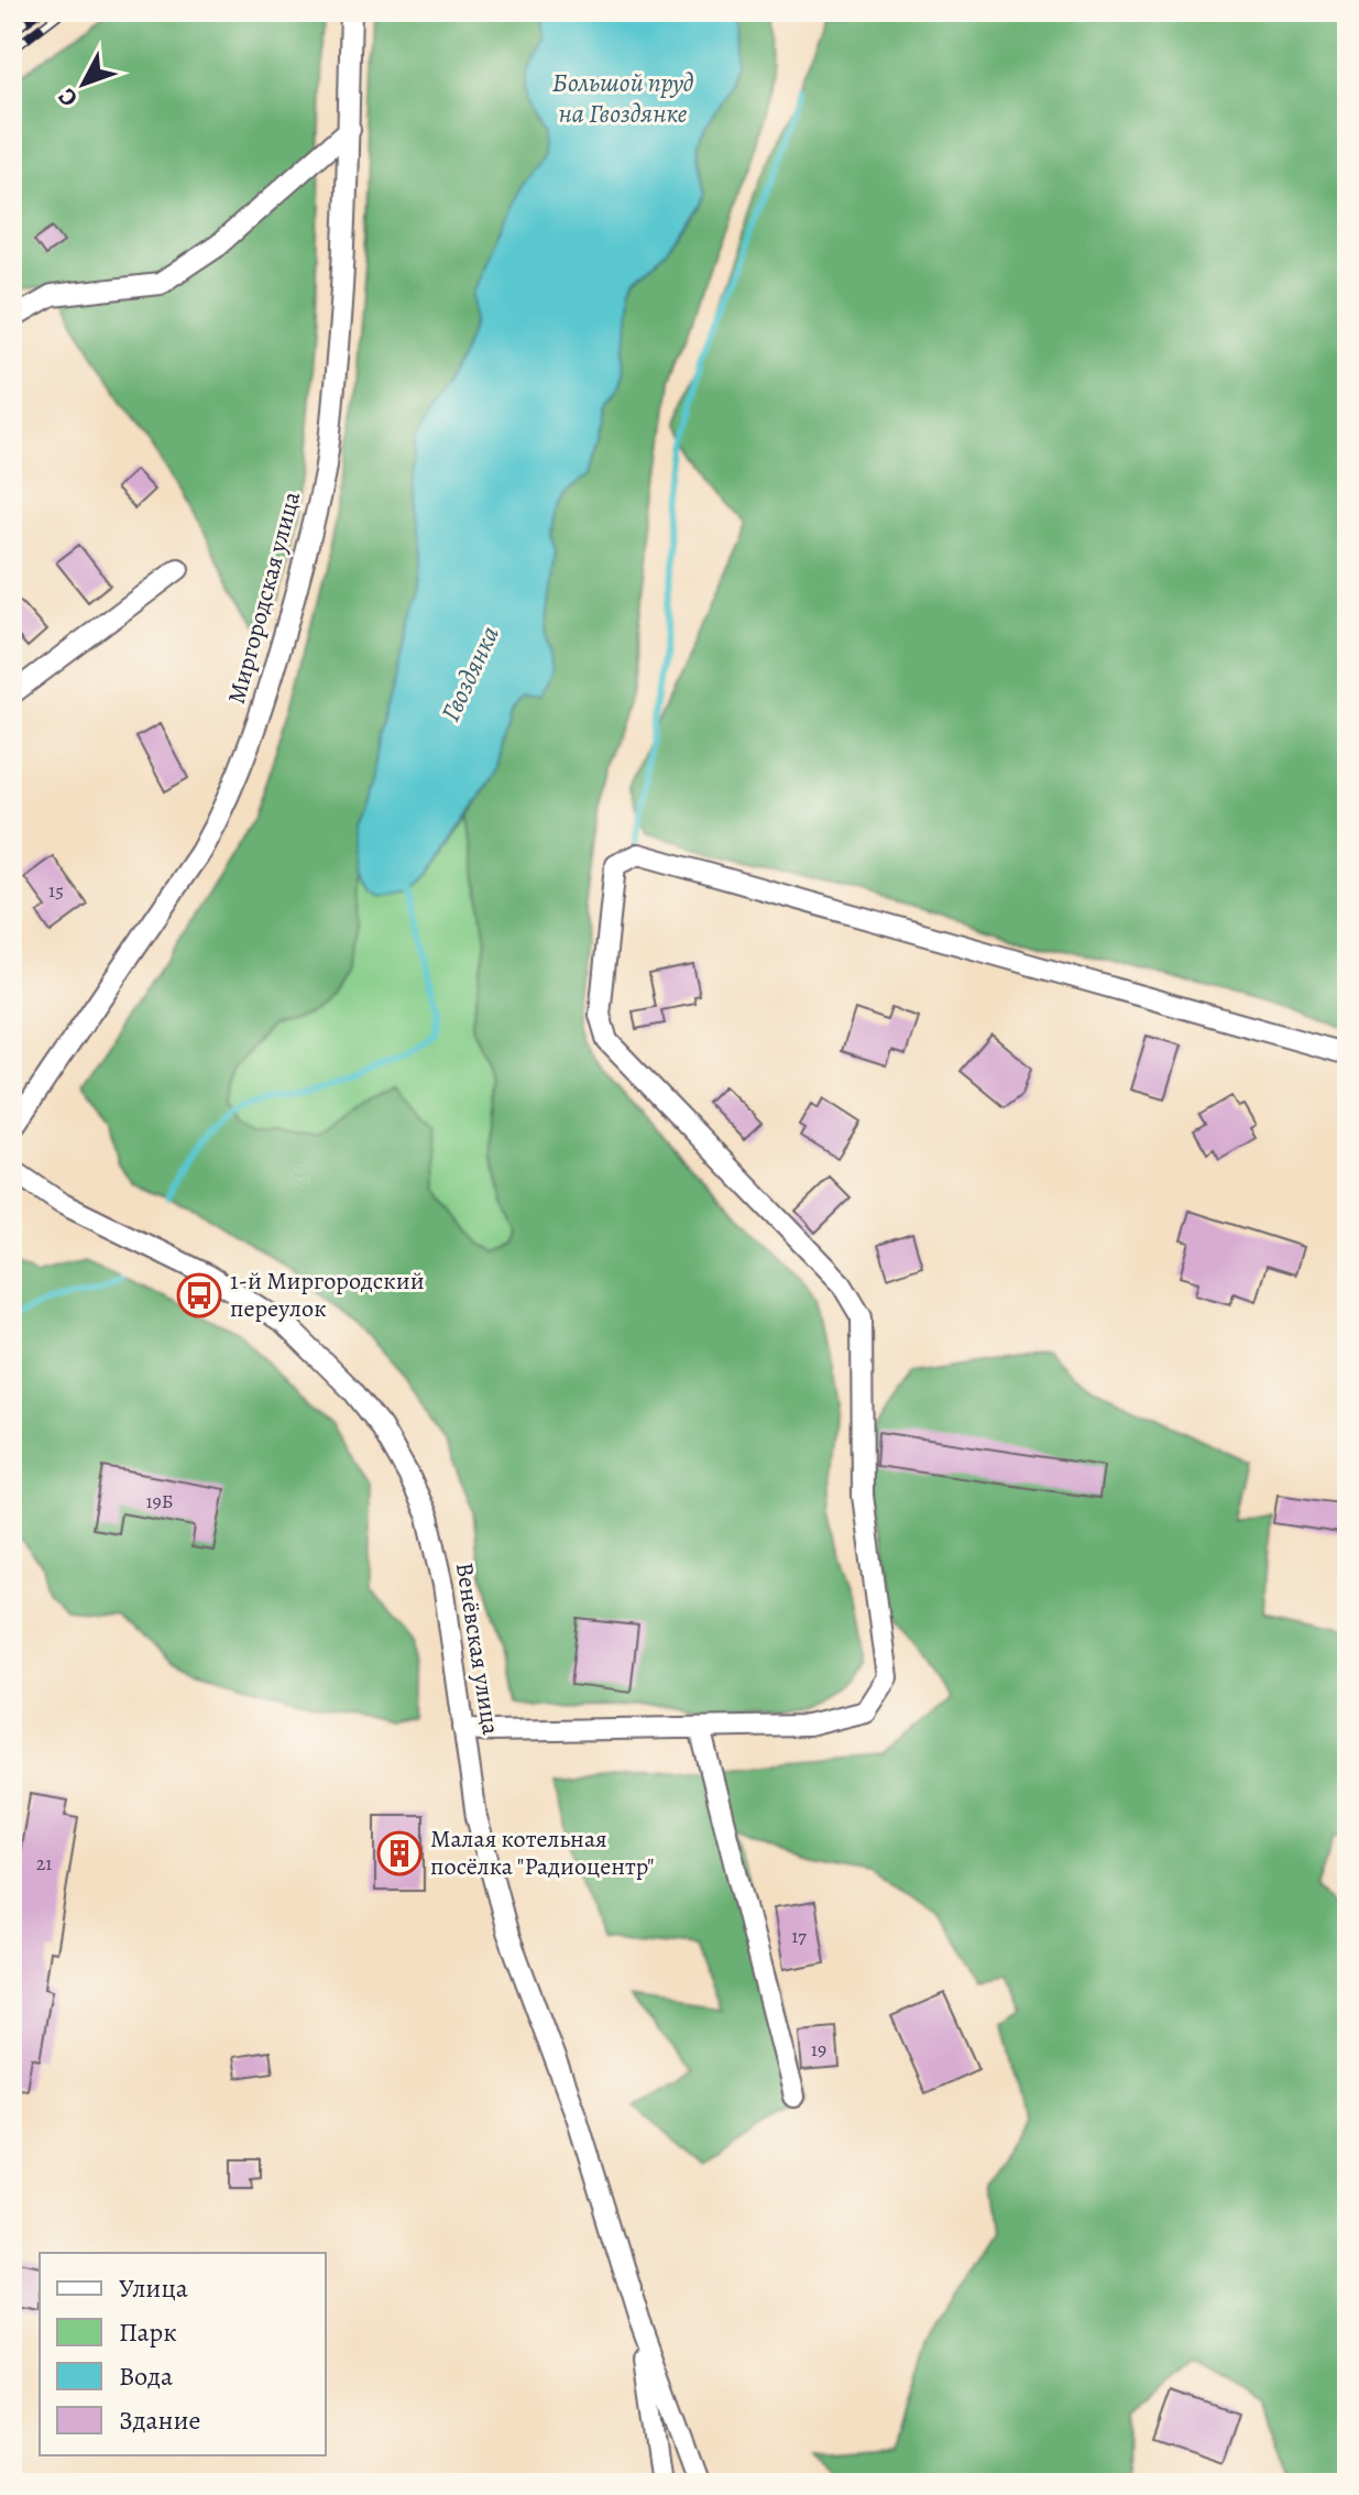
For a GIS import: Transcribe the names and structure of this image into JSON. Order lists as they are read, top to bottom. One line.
{"streets":{"street":["Миргородская улица","Венёвская улица"]},"water":["Большой пруд на Гвоздянке","Гвоздянка"],"places":{"bus stop":["1-й Миргородский переулок"],"building":["Малая котельная посёлка \"Радиоцентр\""]},"house_numbers":["15","19Б","21","17","19"],"legend":["Улица","Парк","Вода","Здание"],"north":"bottom left"}
